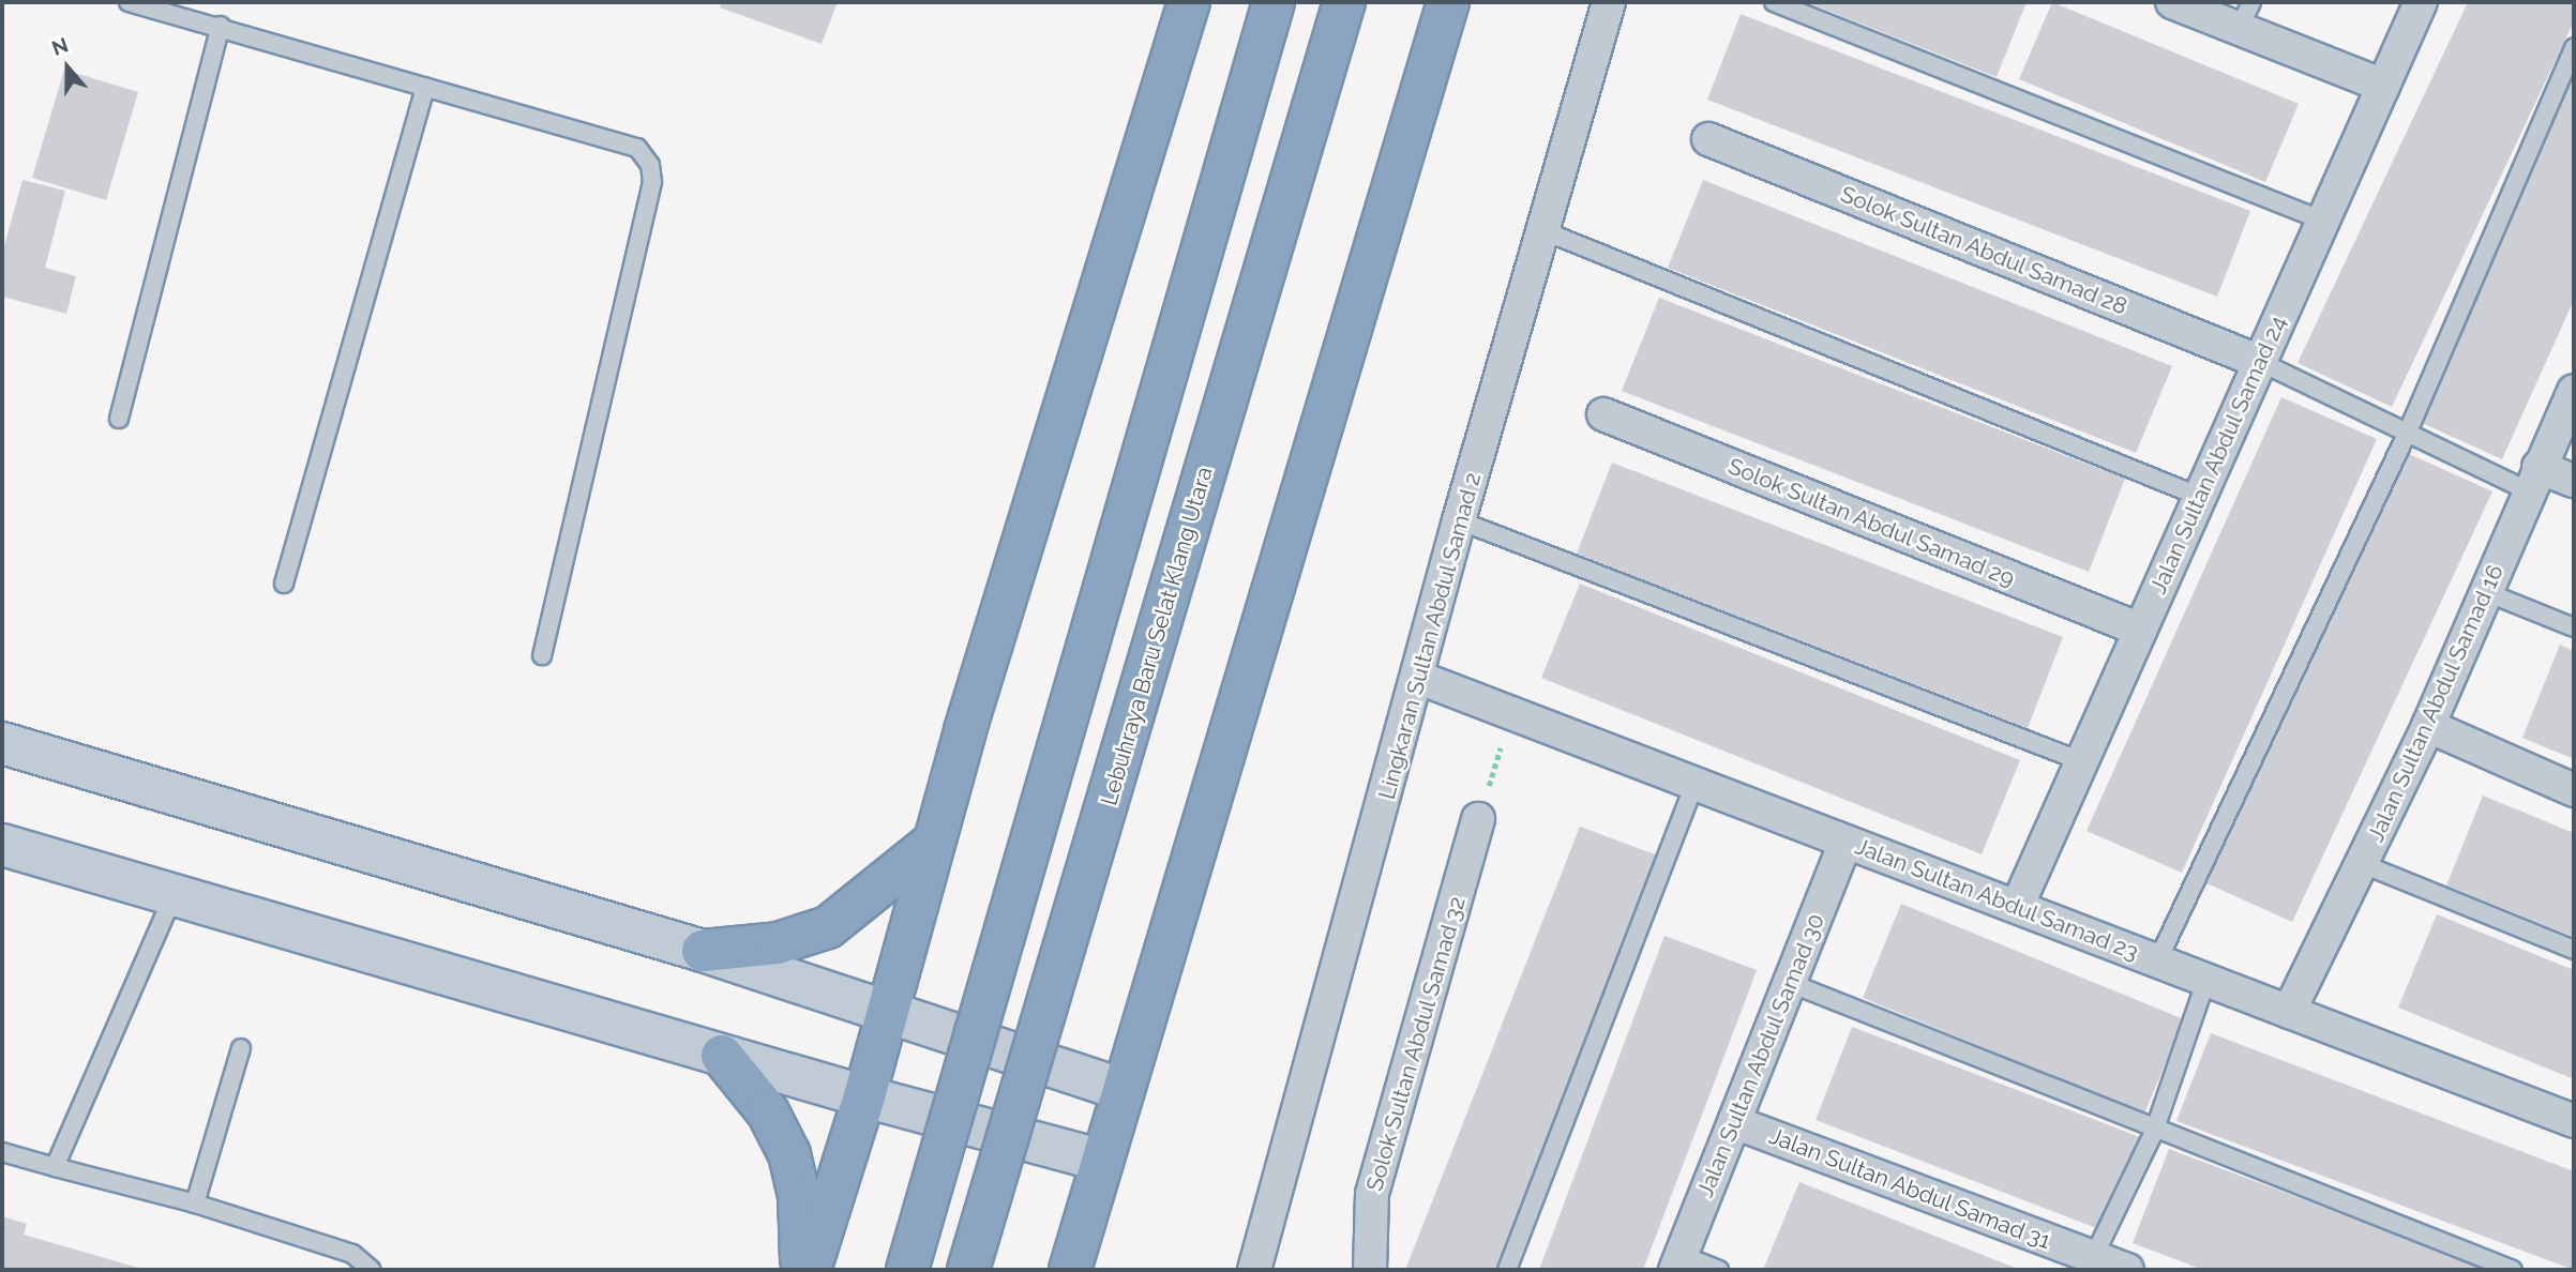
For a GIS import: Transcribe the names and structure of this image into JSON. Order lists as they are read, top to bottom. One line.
{"streets":{"highway":["Lebuhraya Baru Selat Klang Utara"],"street":["Solok Sultan Abdul Samad 28","Jalan Sultan Abdul Samad 24","Solok Sultan Abdul Samad 29","Lingkaran Sultan Abdul Samad 2","Jalan Sultan Abdul Samad 16","Jalan Sultan Abdul Samad 23","Solok Sultan Abdul Samad 32","Jalan Sultan Abdul Samad 30","Jalan Sultan Abdul Samad 31"]},"crossings":[["Solok Sultan Abdul Samad 28","Jalan Sultan Abdul Samad 24"],["Jalan Sultan Abdul Samad 24","Solok Sultan Abdul Samad 29"],["Jalan Sultan Abdul Samad 24","Jalan Sultan Abdul Samad 23"],["Lingkaran Sultan Abdul Samad 2","Jalan Sultan Abdul Samad 23"],["Jalan Sultan Abdul Samad 16","Jalan Sultan Abdul Samad 23"],["Jalan Sultan Abdul Samad 23","Jalan Sultan Abdul Samad 30"],["Jalan Sultan Abdul Samad 30","Jalan Sultan Abdul Samad 31"]],"north":"top"}
